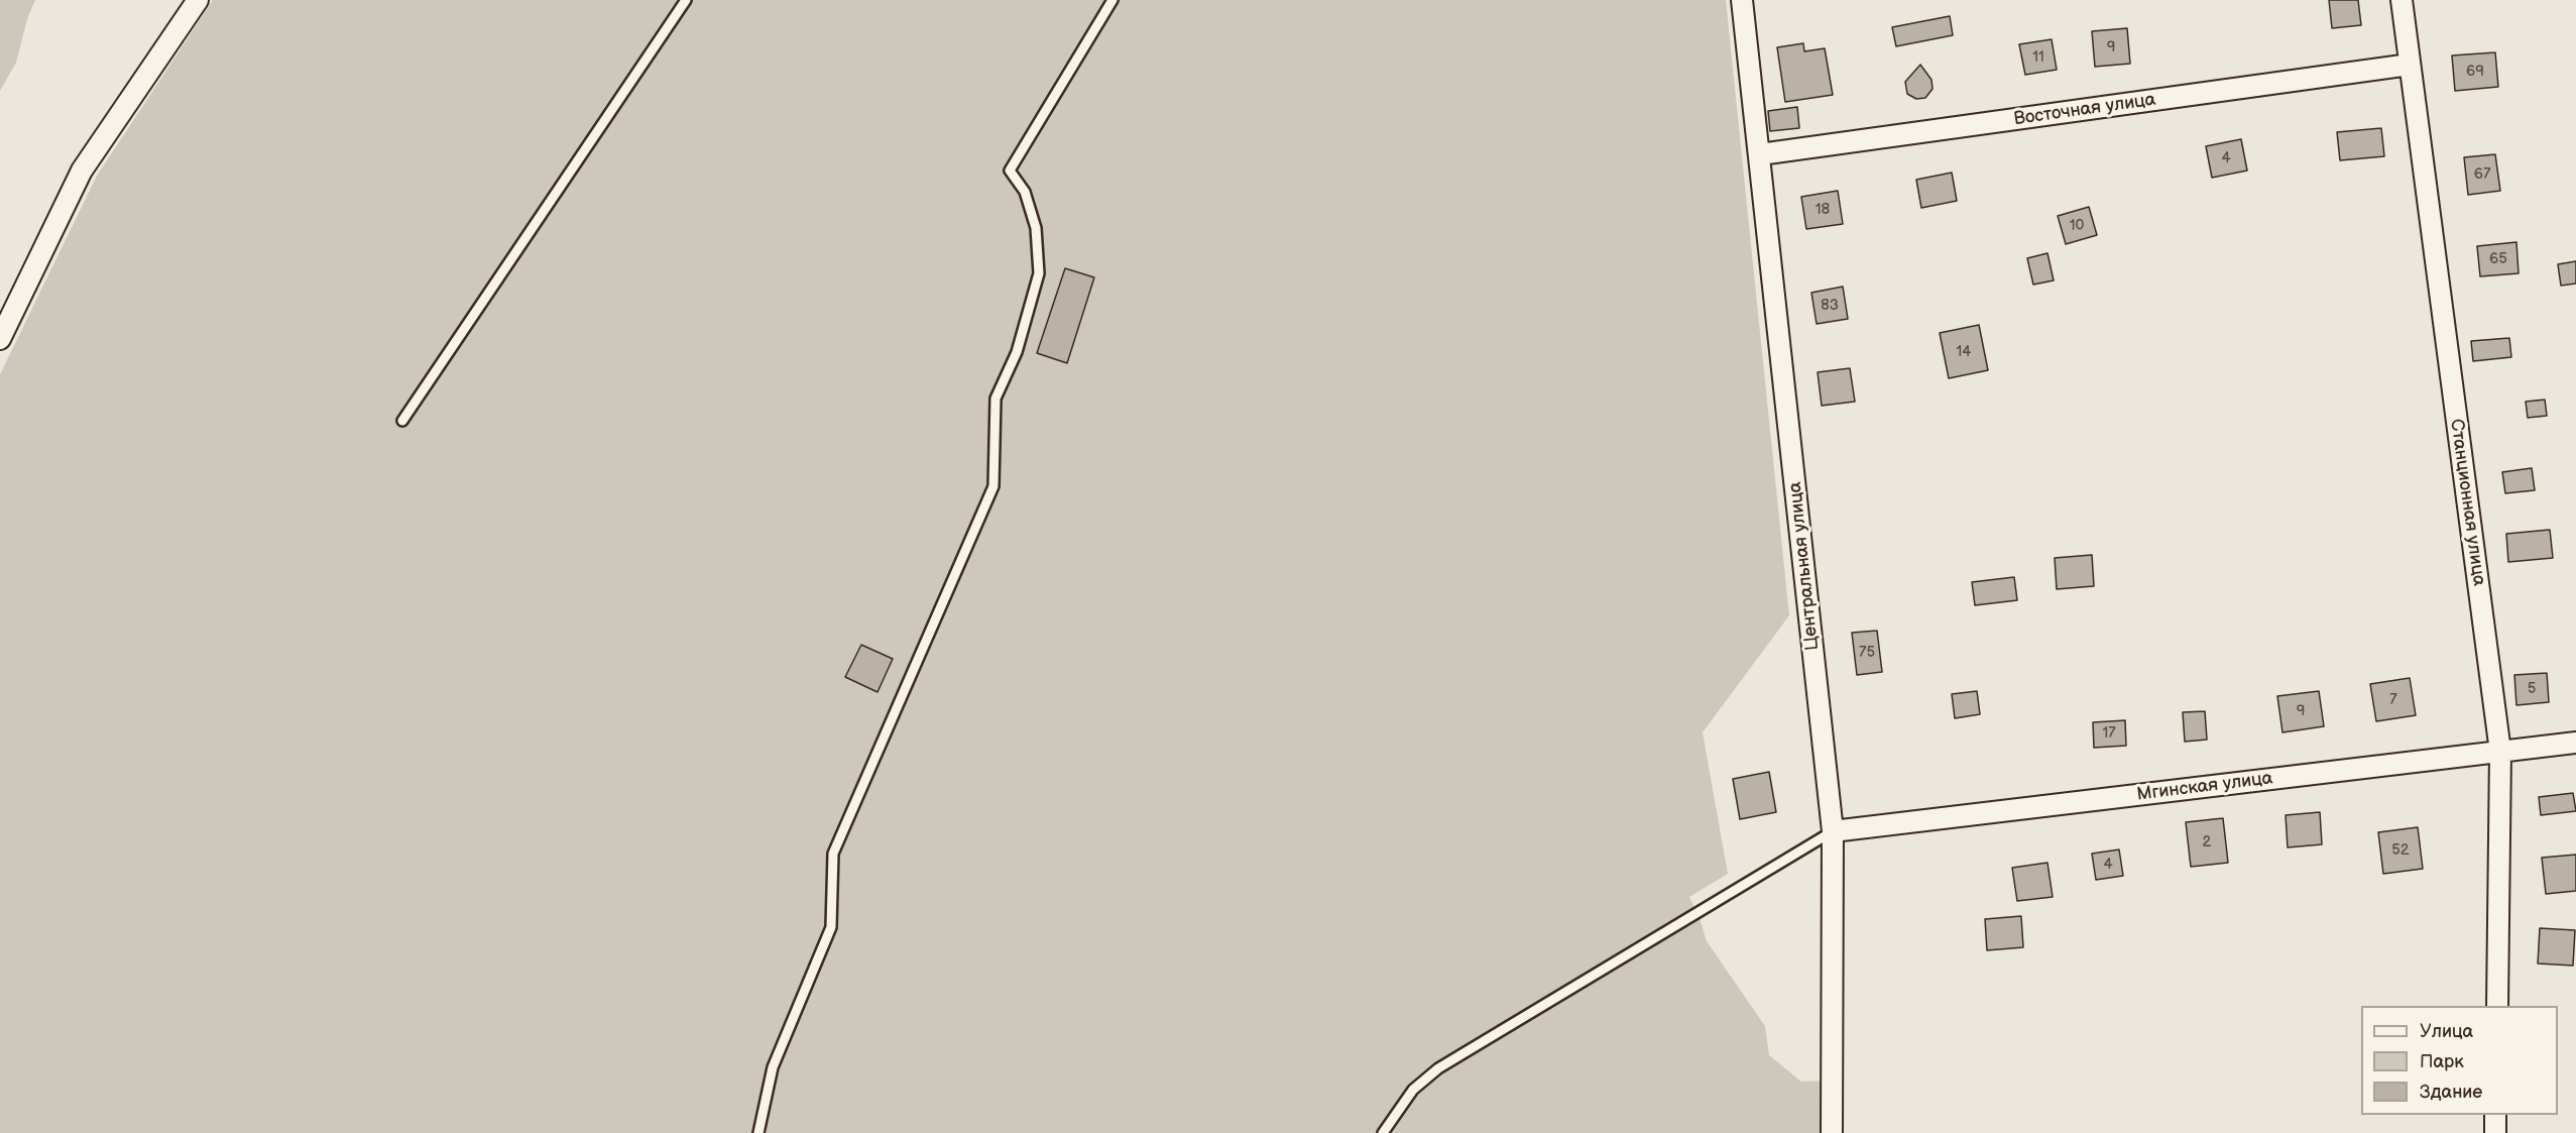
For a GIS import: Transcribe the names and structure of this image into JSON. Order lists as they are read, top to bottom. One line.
{"streets":{"street":["Восточная улица","Станционная улица","Центральная улица","Мгинская улица"]},"crossings":[["Восточная улица","Станционная улица"],["Восточная улица","Центральная улица"],["Станционная улица","Мгинская улица"],["Центральная улица","Мгинская улица"]],"house_numbers":["9","11","69","4","67","18","10","65","83","14","75","5","7","9","17","2","52","4"],"legend":["Улица","Парк","Здание"]}
